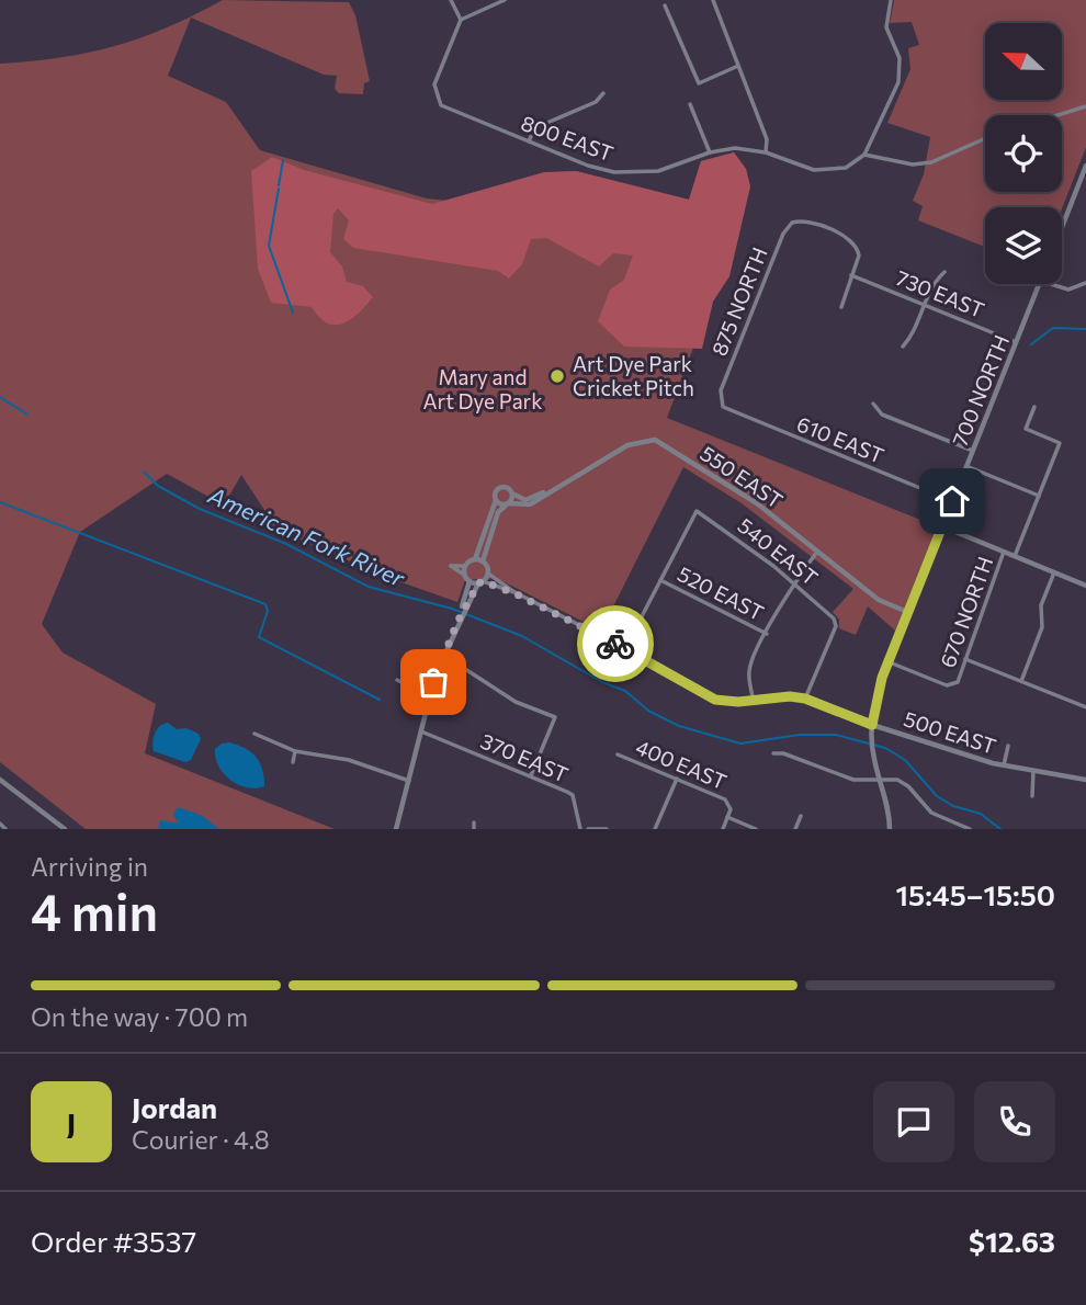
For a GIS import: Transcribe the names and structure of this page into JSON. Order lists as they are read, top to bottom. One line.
{"streets":{"street":["800 EAST","730 EAST","875 NORTH","700 NORTH","610 EAST","550 EAST","540 EAST","520 EAST","670 NORTH","500 EAST","370 EAST","400 EAST"]},"crossings":[["730 EAST","875 NORTH"],["730 EAST","700 NORTH"],["875 NORTH","610 EAST"],["700 NORTH","610 EAST"],["700 NORTH","550 EAST"],["700 NORTH","670 NORTH"],["700 NORTH","500 EAST"],["540 EAST","520 EAST"],["540 EAST","500 EAST"]],"water":["American Fork River"],"parks":["Mary and Art Dye Park"],"places":["Art Dye Park Cricket Pitch"],"north":"left","page":{"heading":["4 min","Arriving in","15:45–15:50"],"panel":["Jordan","Courier · 4.8","Order #3537","$12.63"],"bar":"On the way · 700 m","round":"J"}}
